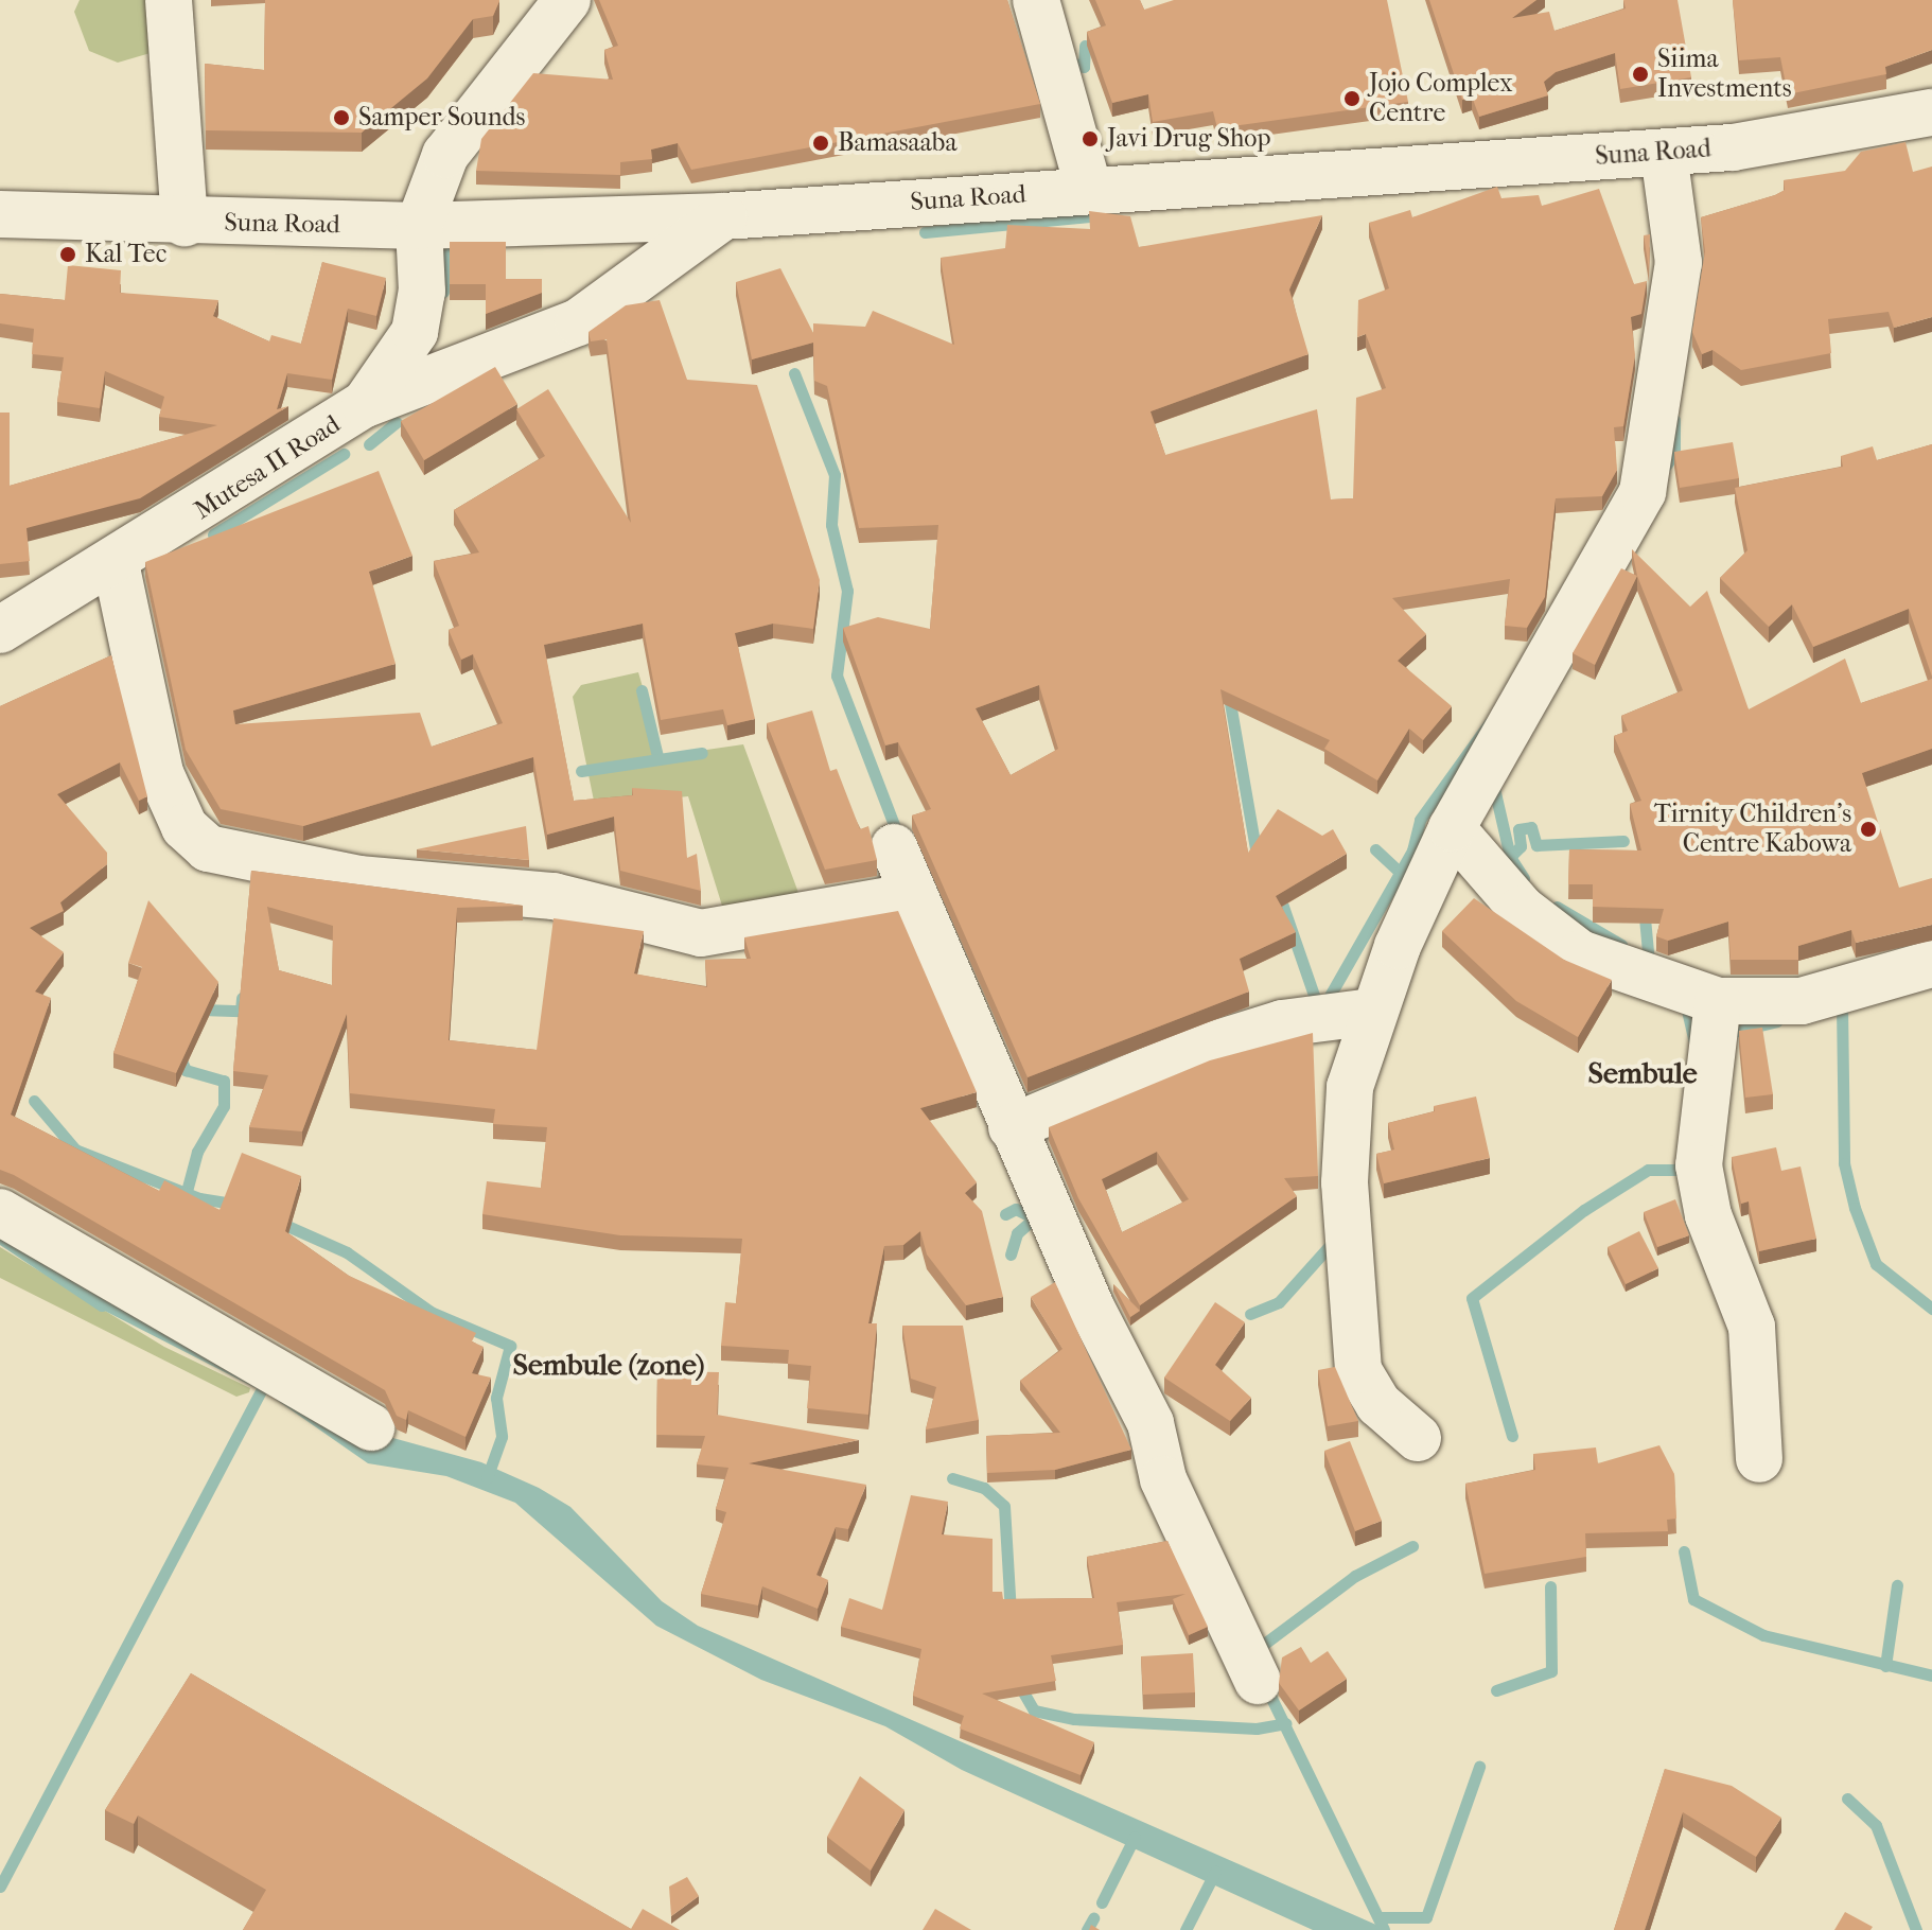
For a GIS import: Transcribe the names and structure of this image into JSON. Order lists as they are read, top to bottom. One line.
{"streets":{"street":["Suna Road","Mutesa II Road"]},"crossings":[["Suna Road","Mutesa II Road"]],"districts":["Sembule","Sembule (zone)"],"places":["Siima Investments","Jojo Complex Centre","Samper Sounds","Javi Drug Shop","Bamasaaba","Kal Tec","Tirnity Children's Centre Kabowa"]}
